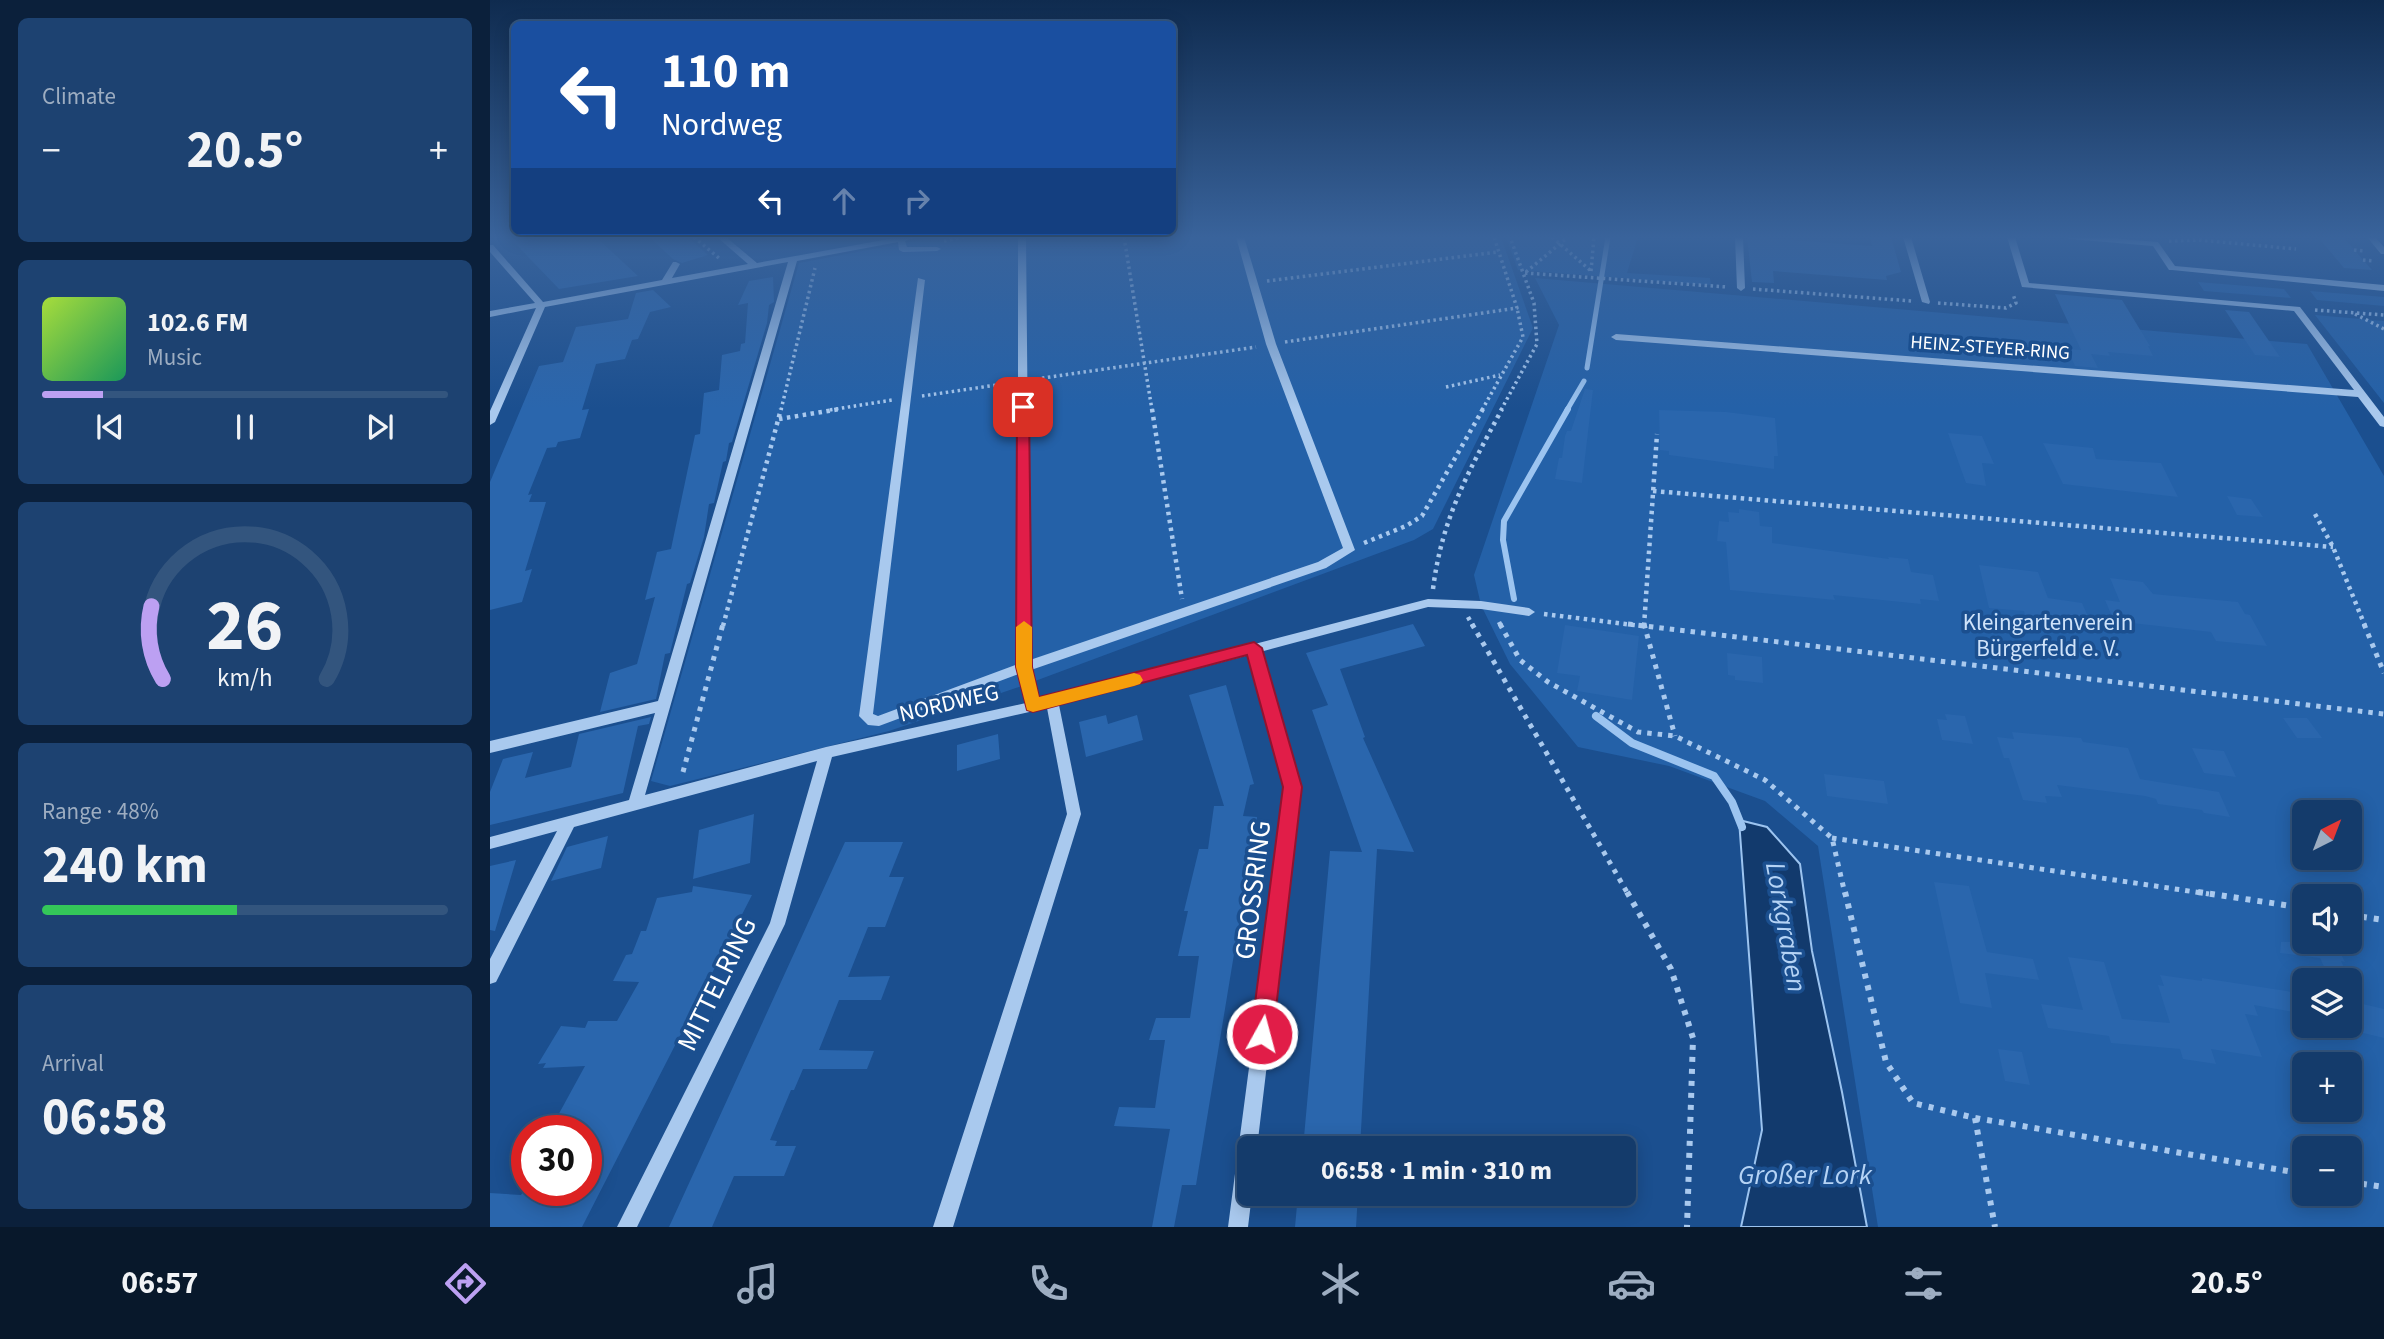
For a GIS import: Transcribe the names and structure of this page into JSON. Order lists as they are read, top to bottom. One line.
{"streets":{"street":["HEINZ-STEYER-RING","NORDWEG","GROSSRING","MITTELRING"]},"crossings":[["NORDWEG","GROSSRING"],["NORDWEG","MITTELRING"]],"water":["Lorkgraben","Großer Lork"],"parks":["Kleingartenverein Bürgerfeld e. V."],"north":"top right","page":{"tile":["Climate",["Range · 48%","240 km"],["Arrival","06:58"]],"turn":["110 m","Nordweg"],"heat":["−","20.5°","+"],"song":["102.6 FM","Music"],"map_buttons":["+","−"],"limit":"30","trip":"06:58 · 1 min · 310 m","tabs":["06:57","20.5°"],"gauge":["26","km/h"]}}
